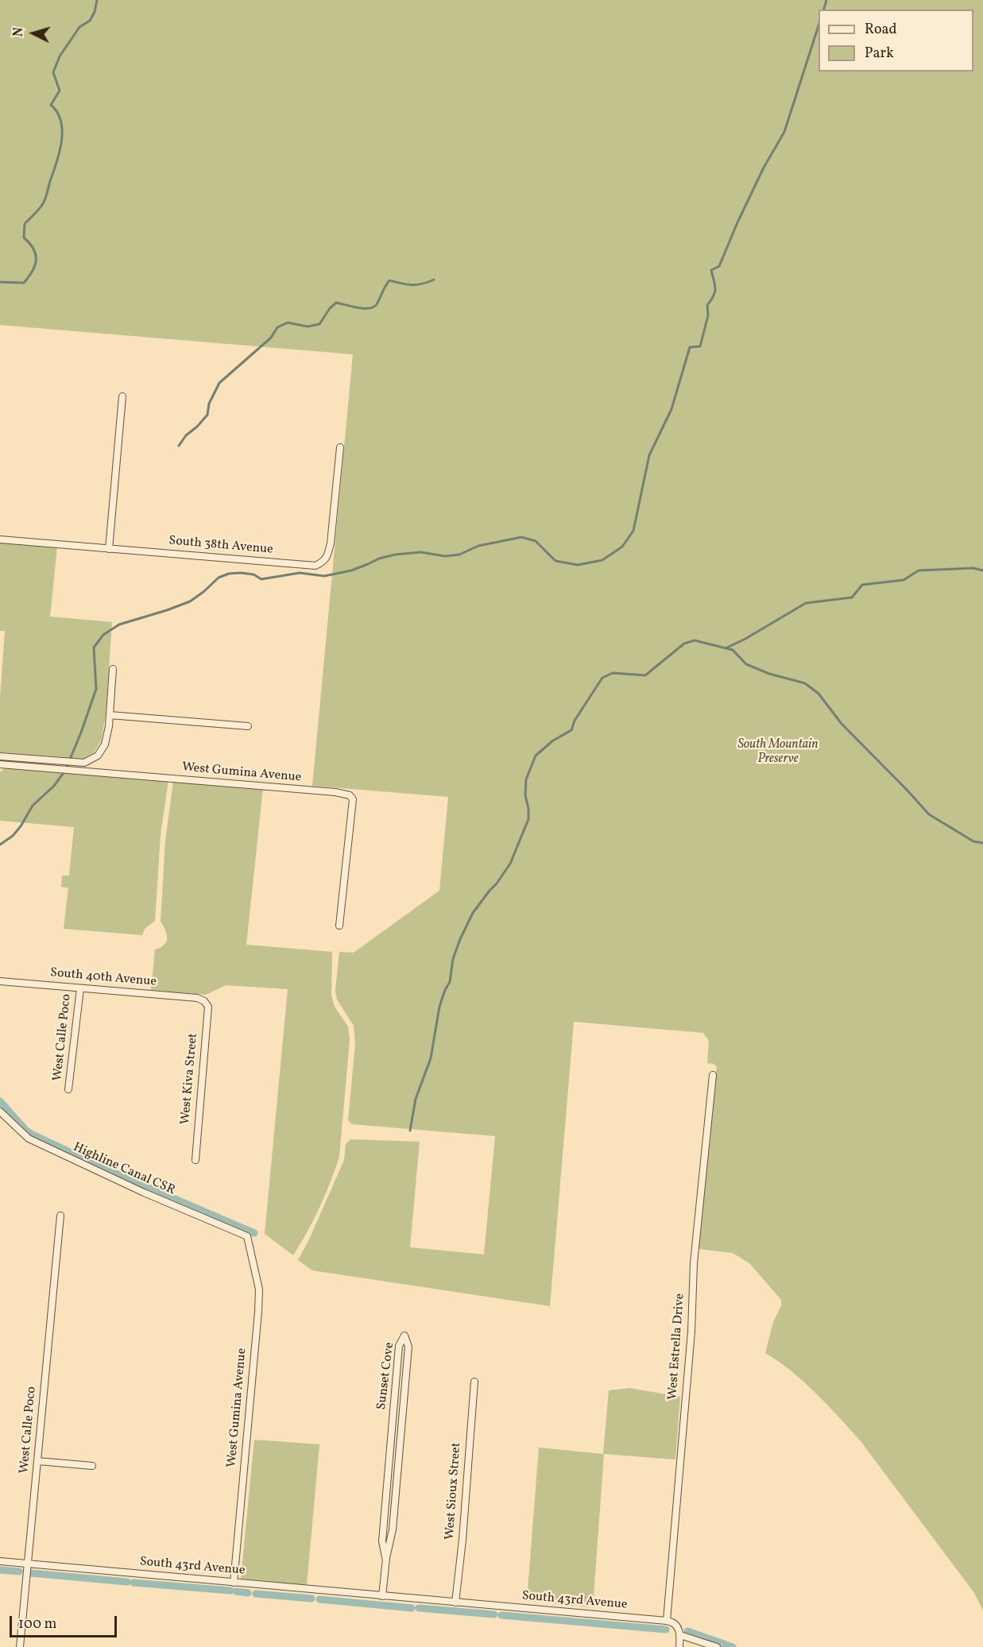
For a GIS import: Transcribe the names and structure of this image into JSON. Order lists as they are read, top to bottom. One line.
{"streets":{"street":["South 38th Avenue","West Gumina Avenue","South 40th Avenue","West Calle Poco","West Kiva Street","Highline Canal CSR","West Estrella Drive","Sunset Cove","West Sioux Street","South 43rd Avenue"]},"crossings":[["West Gumina Avenue","Highline Canal CSR"],["West Gumina Avenue","South 43rd Avenue"],["South 40th Avenue","West Calle Poco"],["South 40th Avenue","West Kiva Street"],["West Calle Poco","South 43rd Avenue"],["West Estrella Drive","South 43rd Avenue"],["West Sioux Street","South 43rd Avenue"]],"parks":["South Mountain Preserve"],"legend":["Road","Park"],"scale_bar":"100 m","north":"left"}
